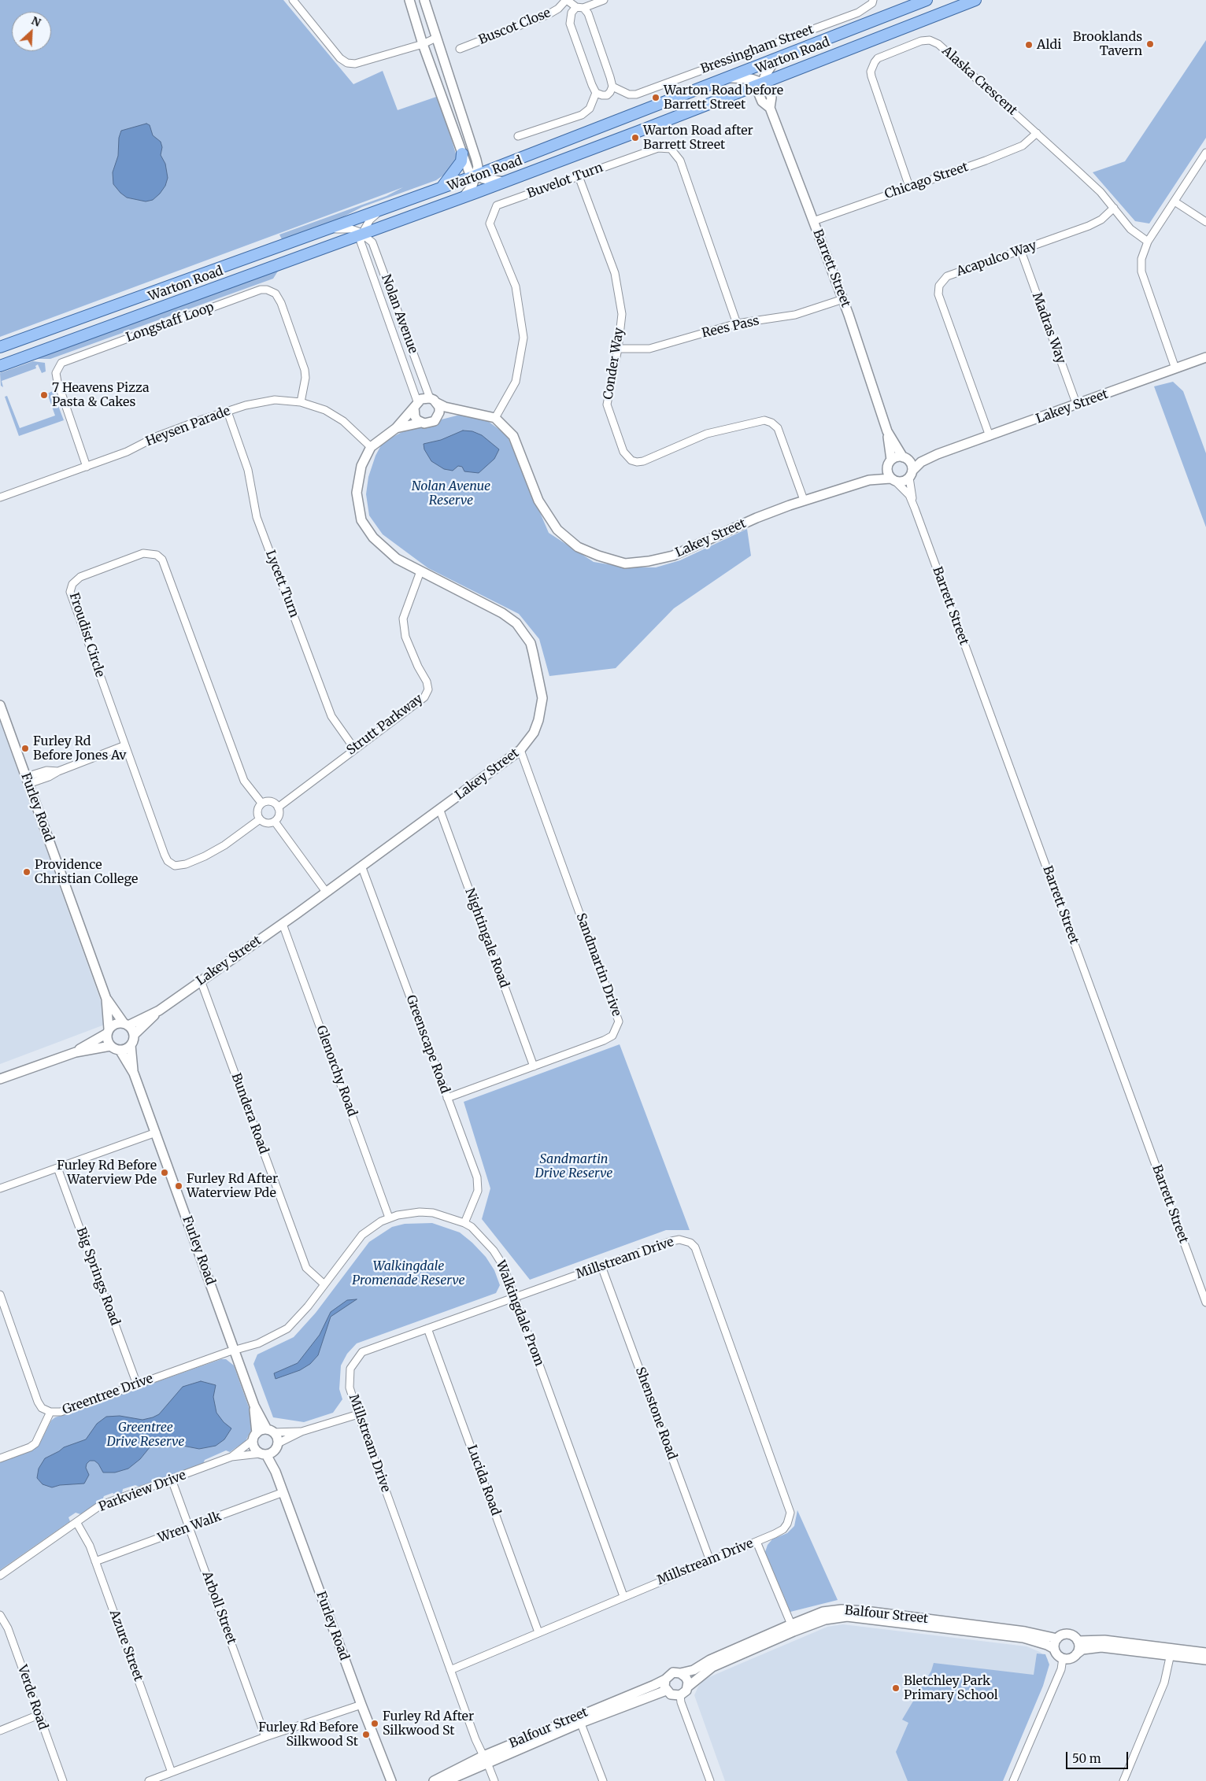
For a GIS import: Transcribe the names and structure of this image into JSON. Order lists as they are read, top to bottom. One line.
{"streets":{"main road":["Warton Road"],"street":["Buscot Close","Bressingham Street","Alaska Crescent","Buvelot Turn","Chicago Street","Acapulco Way","Barrett Street","Nolan Avenue","Longstaff Loop","Rees Pass","Madras Way","Conder Way","Lakey Street","Heysen Parade","Lycett Turn","Froudist Circle","Strutt Parkway","Furley Road","Nightingale Road","Sandmartin Drive","Greenscape Road","Glenorchy Road","Bundera Road","Millstream Drive","Big Springs Road","Walkingdale Prom","Greentree Drive","Shenstone Road","Lucida Road","Parkview Drive","Wren Walk","Arboll Street","Balfour Street","Azure Street","Verde Road"]},"crossings":[["Warton Road","Barrett Street"],["Warton Road","Nolan Avenue"],["Alaska Crescent","Chicago Street"],["Alaska Crescent","Acapulco Way"],["Buvelot Turn","Rees Pass"],["Buvelot Turn","Conder Way"],["Buvelot Turn","Lakey Street"],["Chicago Street","Barrett Street"],["Acapulco Way","Madras Way"],["Acapulco Way","Lakey Street"],["Barrett Street","Rees Pass"],["Barrett Street","Lakey Street"],["Nolan Avenue","Lakey Street"],["Longstaff Loop","Heysen Parade"],["Rees Pass","Conder Way"],["Madras Way","Lakey Street"],["Conder Way","Lakey Street"],["Lakey Street","Heysen Parade"],["Lakey Street","Strutt Parkway"],["Lakey Street","Furley Road"],["Lakey Street","Nightingale Road"],["Lakey Street","Sandmartin Drive"],["Lakey Street","Greenscape Road"],["Lakey Street","Glenorchy Road"],["Lakey Street","Bundera Road"],["Heysen Parade","Lycett Turn"],["Lycett Turn","Strutt Parkway"],["Froudist Circle","Strutt Parkway"],["Furley Road","Walkingdale Prom"],["Furley Road","Greentree Drive"],["Furley Road","Parkview Drive"],["Furley Road","Wren Walk"],["Nightingale Road","Sandmartin Drive"],["Sandmartin Drive","Greenscape Road"],["Greenscape Road","Walkingdale Prom"],["Glenorchy Road","Walkingdale Prom"],["Bundera Road","Walkingdale Prom"],["Millstream Drive","Walkingdale Prom"],["Millstream Drive","Shenstone Road"],["Millstream Drive","Lucida Road"],["Millstream Drive","Balfour Street"],["Big Springs Road","Greentree Drive"],["Walkingdale Prom","Greentree Drive"],["Parkview Drive","Arboll Street"],["Parkview Drive","Azure Street"],["Wren Walk","Arboll Street"],["Wren Walk","Azure Street"]],"parks":["Nolan Avenue Reserve","Sandmartin Drive Reserve","Walkingdale Promenade Reserve","Greentree Drive Reserve"],"places":["Brooklands Tavern","Aldi","Warton Road before Barrett Street","Warton Road after Barrett Street","7 Heavens Pizza Pasta & Cakes","Furley Rd Before Jones Av","Providence Christian College","Furley Rd Before Waterview Pde","Furley Rd After Waterview Pde","Bletchley Park Primary School","Furley Rd After Silkwood St","Furley Rd Before Silkwood St"],"scale_bar":"50 m","north":"top right"}
